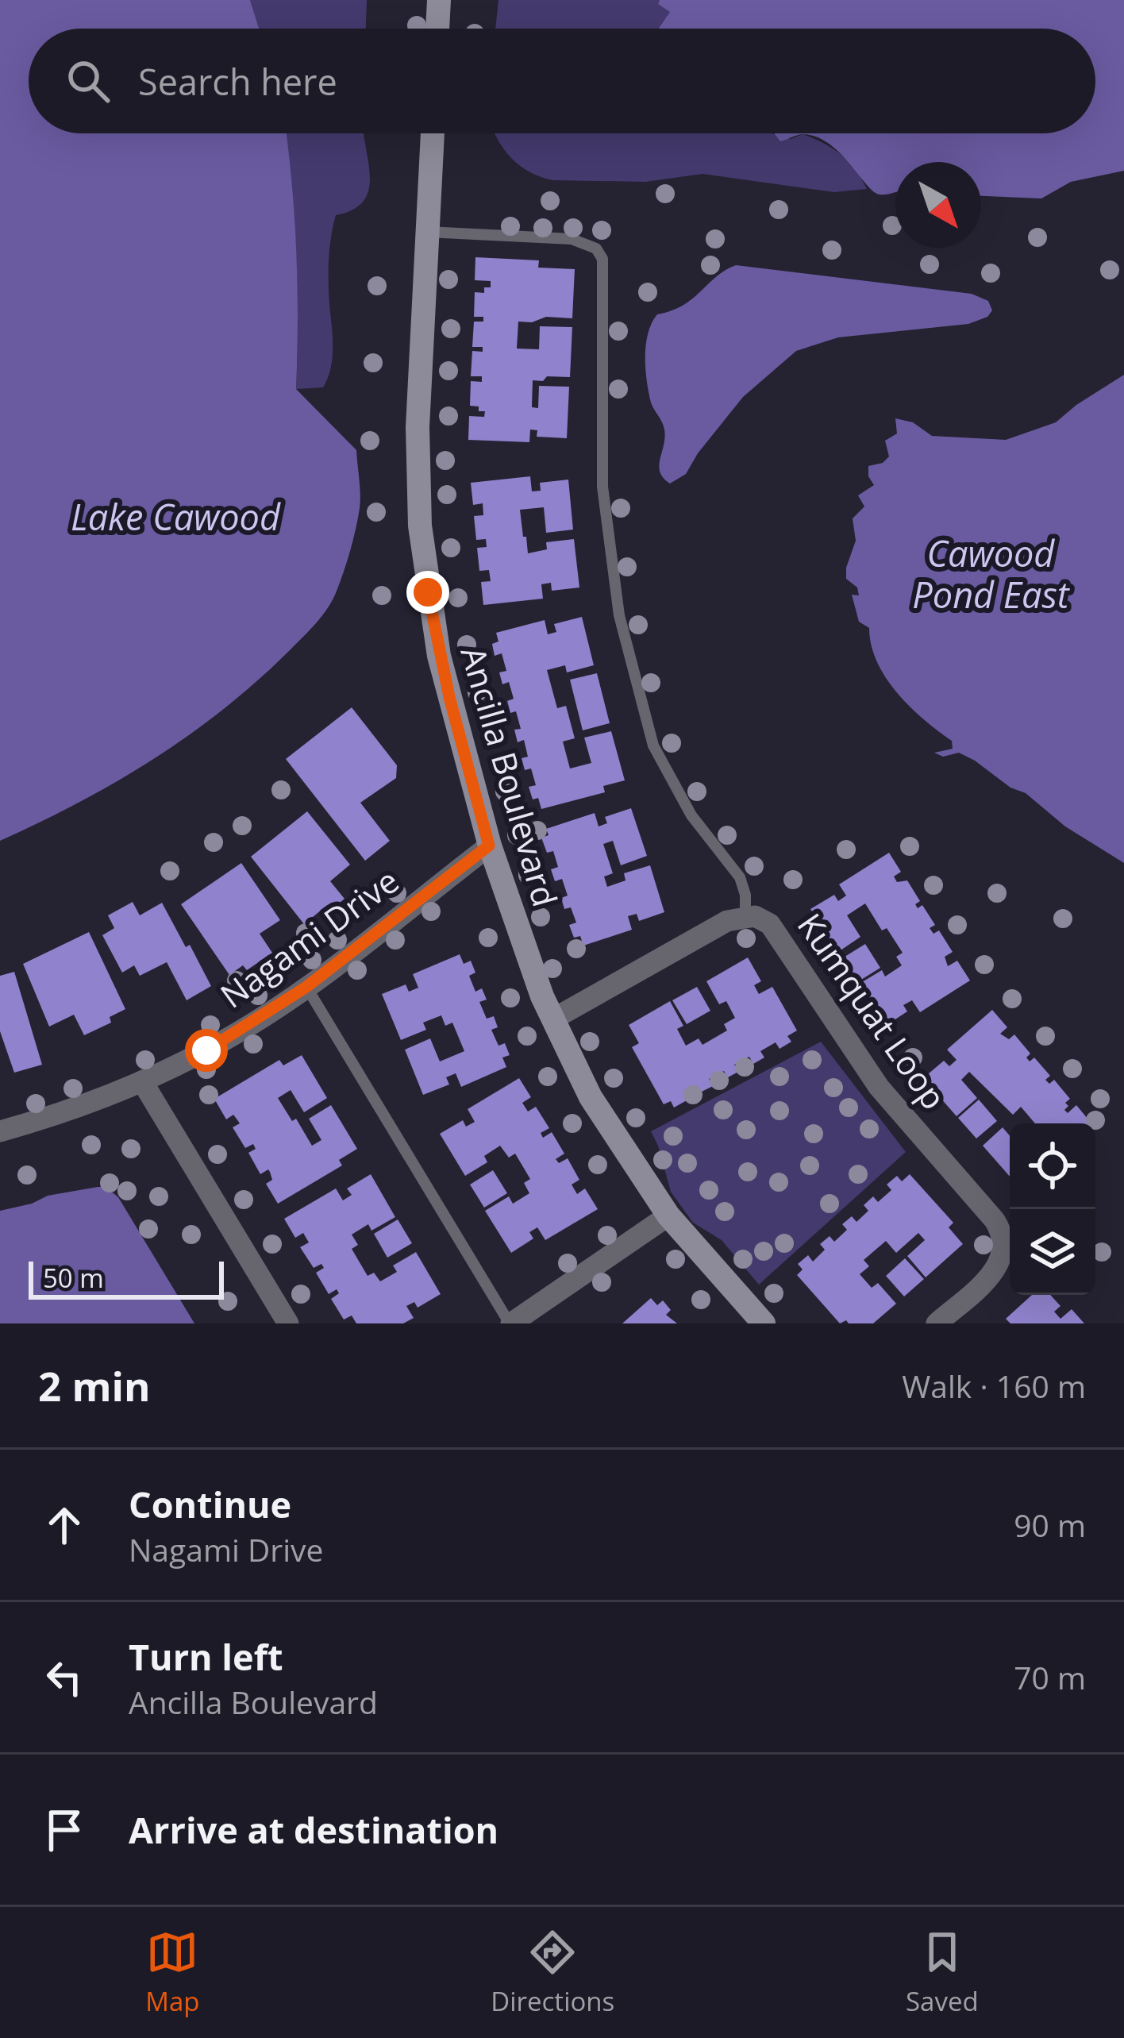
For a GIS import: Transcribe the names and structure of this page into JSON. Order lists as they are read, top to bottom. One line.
{"streets":{"street":["Ancilla Boulevard","Nagami Drive","Kumquat Loop"]},"crossings":[["Ancilla Boulevard","Nagami Drive"],["Ancilla Boulevard","Kumquat Loop"]],"water":["Lake Cawood","Cawood Pond East"],"scale_bar":"50 m","north":"bottom right","page":{"search":"Search here","scale":"50 m","heading":["2 min","Walk · 160 m"],"list":[["Continue","Nagami Drive","90 m"],["Turn left","Ancilla Boulevard","70 m"],"Arrive at destination"],"nav":["Map","Directions","Saved"]}}
